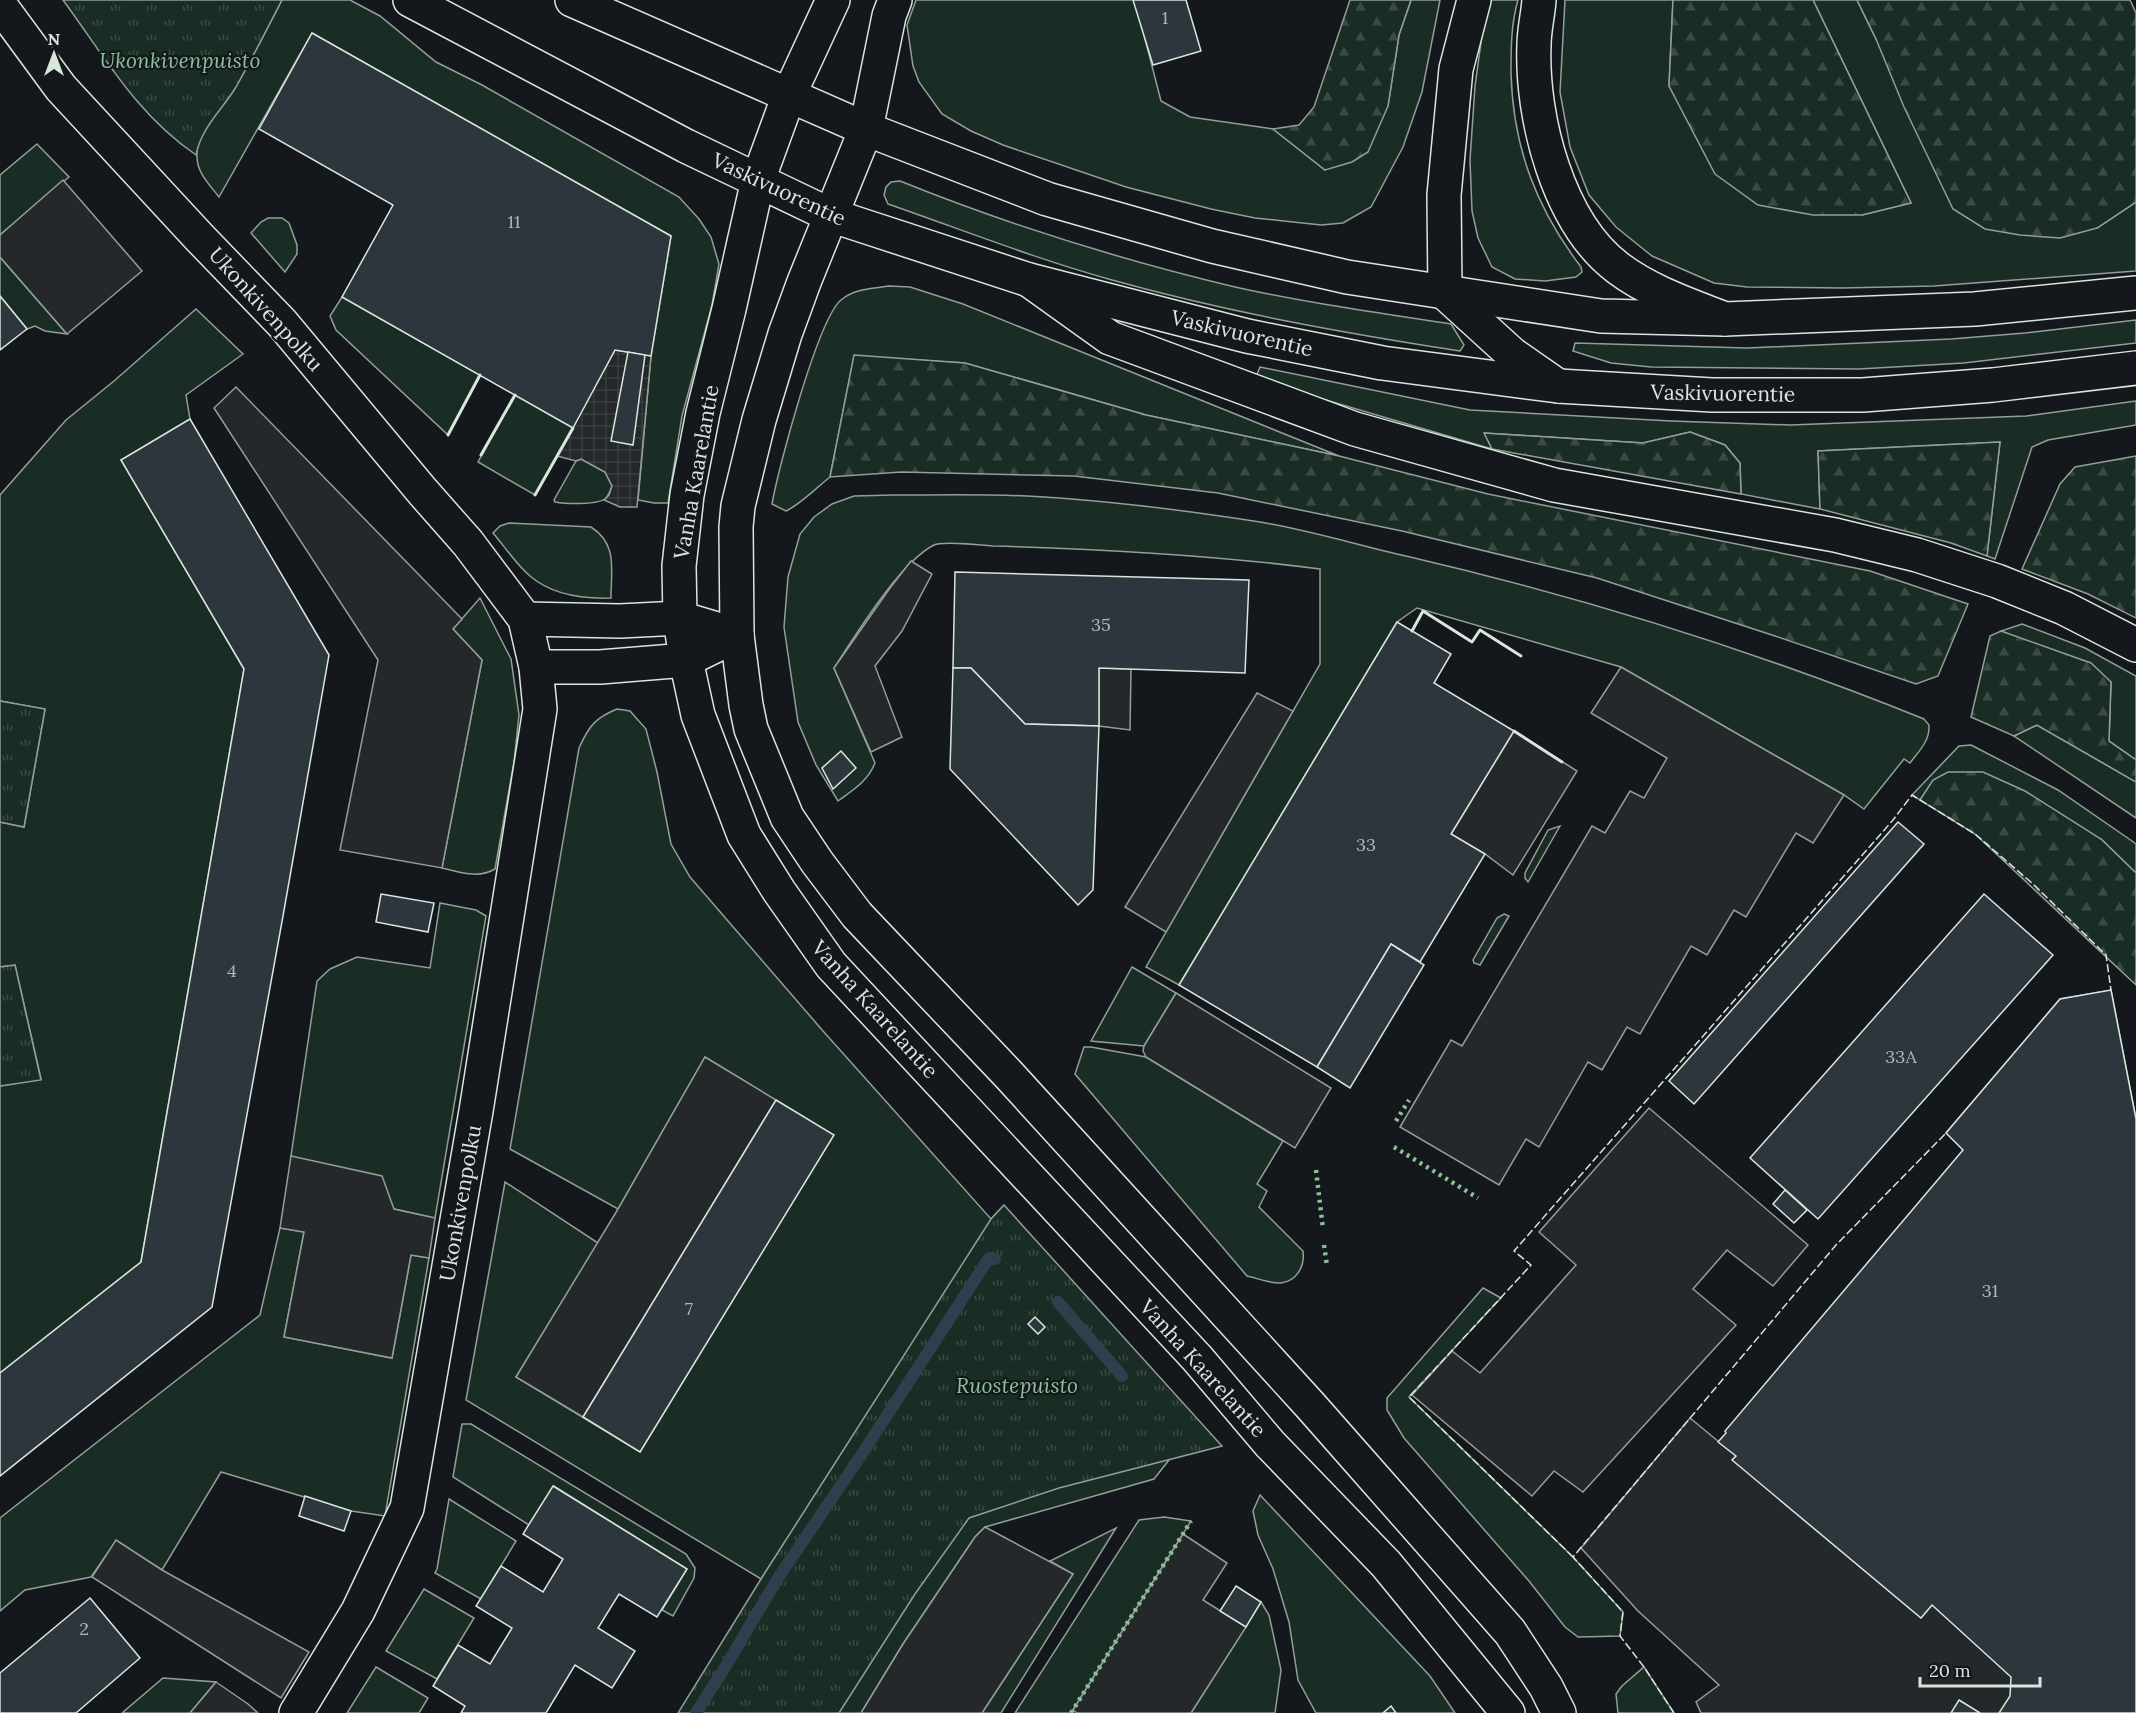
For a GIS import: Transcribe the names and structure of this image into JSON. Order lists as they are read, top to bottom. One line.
{"streets":{"main road":["Vaskivuorentie","Ukonkivenpolku","Vanha Kaarelantie"]},"crossings":[["Vaskivuorentie","Vanha Kaarelantie"]],"parks":["Ukonkivenpuisto","Ruostepuisto"],"house_numbers":["1","11","35","33","4","33A","31","7","2"],"scale_bar":"20 m","north":"top"}
